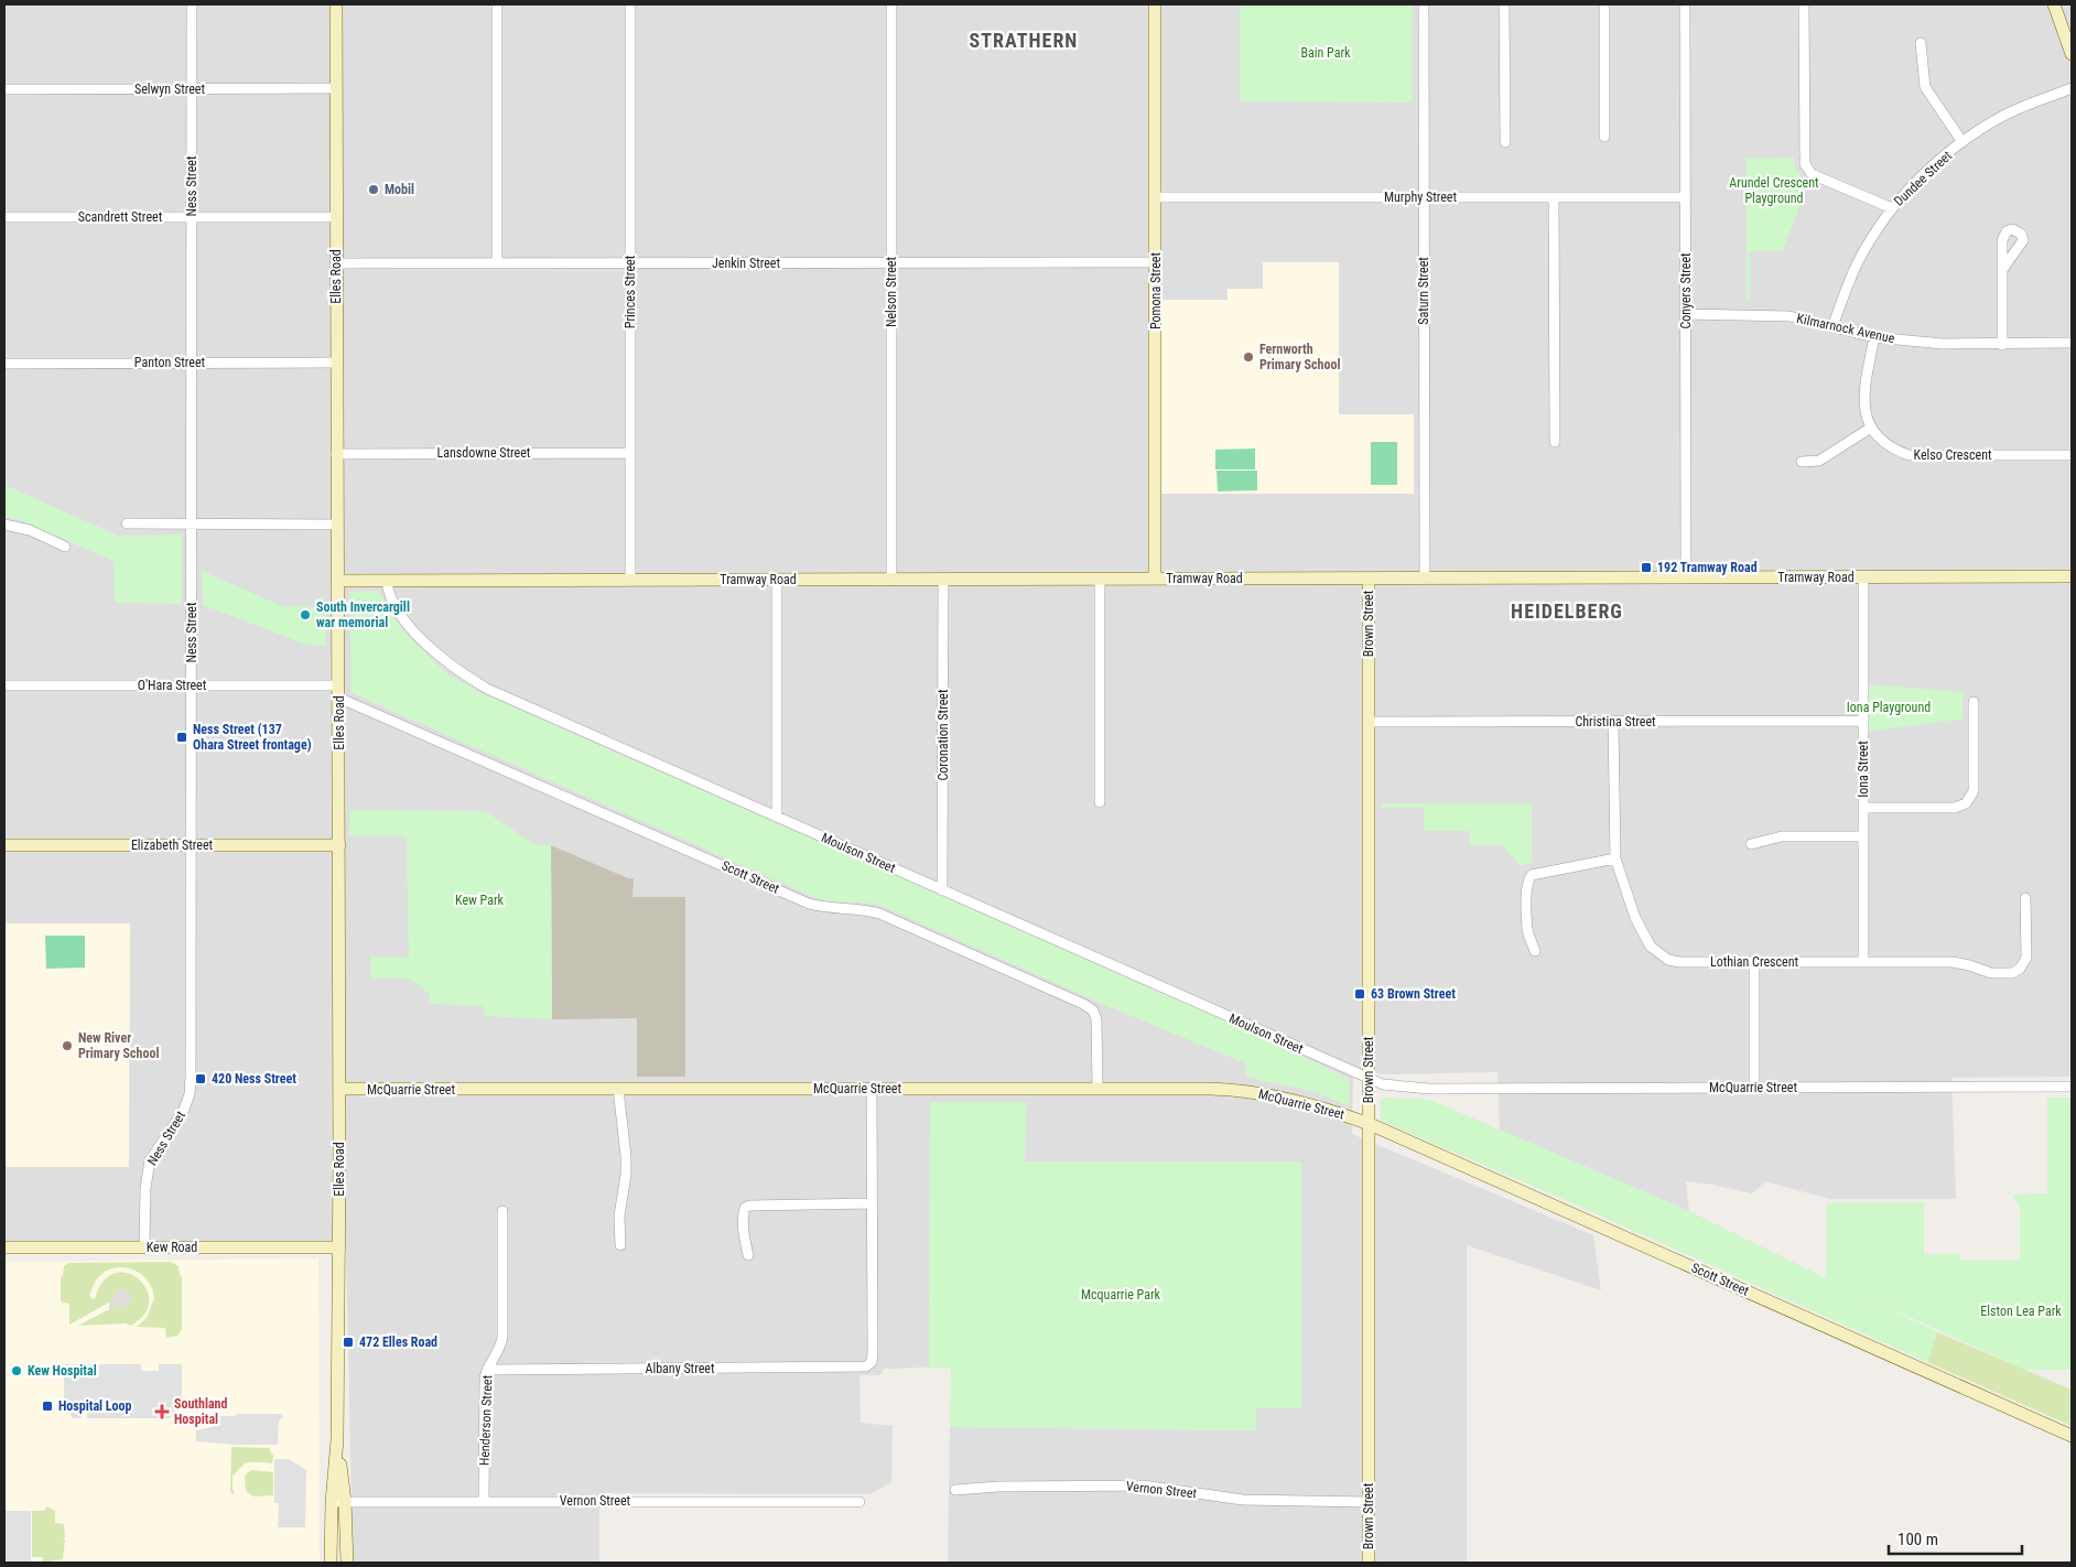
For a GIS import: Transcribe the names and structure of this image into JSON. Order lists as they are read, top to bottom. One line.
{"streets":{"street":["Selwyn Street","Dundee Street","Ness Street","Murphy Street","Scandrett Street","Jenkin Street","Elles Road","Pomona Street","Saturn Street","Conyers Street","Princes Street","Nelson Street","Kilmarnock Avenue","Panton Street","Lansdowne Street","Kelso Crescent","Tramway Road","Brown Street","O'Hara Street","Christina Street","Coronation Street","Iona Street","Elizabeth Street","Moulson Street","Scott Street","Lothian Crescent","McQuarrie Street","Kew Road","Albany Street","Henderson Street","Vernon Street"]},"crossings":[["Selwyn Street","Ness Street"],["Selwyn Street","Elles Road"],["Dundee Street","Kilmarnock Avenue"],["Ness Street","Scandrett Street"],["Ness Street","Panton Street"],["Ness Street","O'Hara Street"],["Ness Street","Elizabeth Street"],["Ness Street","Kew Road"],["Murphy Street","Pomona Street"],["Murphy Street","Saturn Street"],["Murphy Street","Conyers Street"],["Scandrett Street","Elles Road"],["Jenkin Street","Elles Road"],["Jenkin Street","Pomona Street"],["Jenkin Street","Princes Street"],["Jenkin Street","Nelson Street"],["Elles Road","Panton Street"],["Elles Road","Lansdowne Street"],["Elles Road","Tramway Road"],["Elles Road","O'Hara Street"],["Elles Road","Elizabeth Street"],["Elles Road","Scott Street"],["Elles Road","McQuarrie Street"],["Elles Road","Kew Road"],["Elles Road","Vernon Street"],["Pomona Street","Tramway Road"],["Saturn Street","Tramway Road"],["Conyers Street","Kilmarnock Avenue"],["Conyers Street","Tramway Road"],["Princes Street","Lansdowne Street"],["Princes Street","Tramway Road"],["Nelson Street","Tramway Road"],["Kilmarnock Avenue","Kelso Crescent"],["Tramway Road","Brown Street"],["Tramway Road","Coronation Street"],["Tramway Road","Iona Street"],["Tramway Road","Moulson Street"],["Brown Street","Christina Street"],["Brown Street","Moulson Street"],["Brown Street","Scott Street"],["Brown Street","McQuarrie Street"],["Brown Street","Vernon Street"],["O'Hara Street","Scott Street"],["Christina Street","Iona Street"],["Christina Street","Lothian Crescent"],["Coronation Street","Moulson Street"],["Iona Street","Lothian Crescent"],["Moulson Street","McQuarrie Street"],["Scott Street","McQuarrie Street"],["Albany Street","Henderson Street"],["Henderson Street","Vernon Street"]],"districts":["STRATHERN","HEIDELBERG"],"parks":["Bain Park","Arundel Crescent Playground","Iona Playground","Kew Park","Mcquarrie Park","Elston Lea Park"],"places":{"other":["Mobil","Fernworth Primary School","South Invercargill war memorial","New River Primary School","Kew Hospital"],"transit":["192 Tramway Road","Ness Street (137 Ohara Street frontage)","63 Brown Street","420 Ness Street","472 Elles Road","Hospital Loop"],"health":["Southland Hospital"]},"scale_bar":"100 m"}
